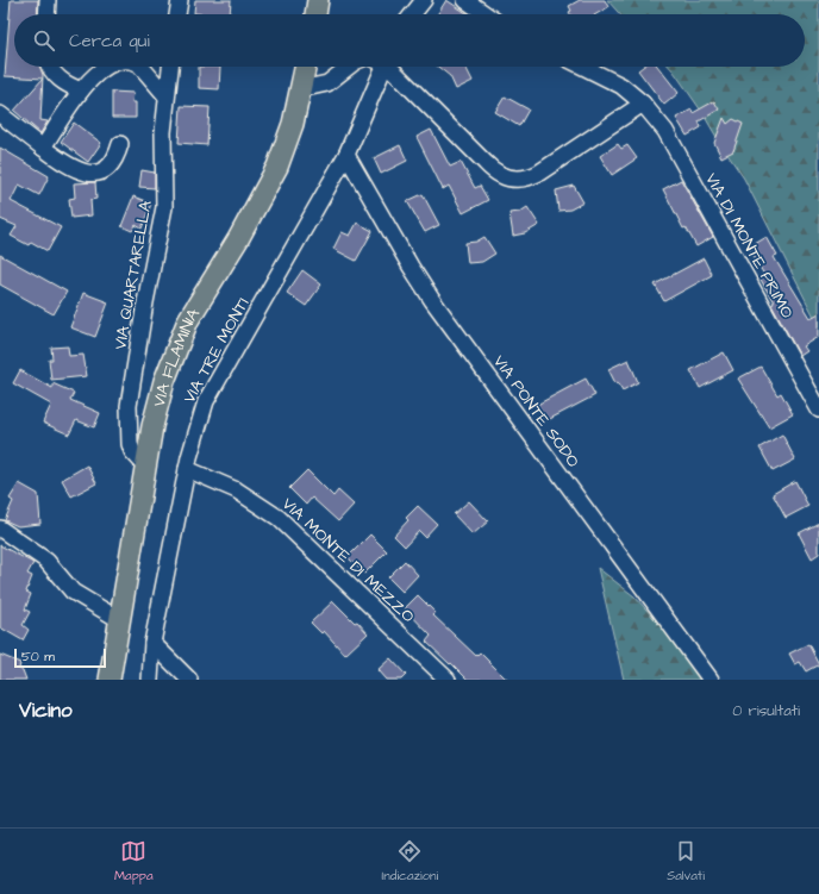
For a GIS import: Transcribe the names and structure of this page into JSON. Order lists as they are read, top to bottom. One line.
{"streets":{"main road":["VIA FLAMINIA"],"street":["VIA DI MONTE PRIMO","VIA QUARTARELLA","VIA TRE MONTI","VIA PONTE SODO","VIA MONTE DI MEZZO"]},"crossings":[["VIA QUARTARELLA","VIA FLAMINIA"],["VIA TRE MONTI","VIA PONTE SODO"],["VIA TRE MONTI","VIA MONTE DI MEZZO"]],"scale_bar":"50 m","page":{"search":"Cerca qui","scale":"50 m","heading":["Vicino","0 risultati"],"nav":["Mappa","Indicazioni","Salvati"]}}
